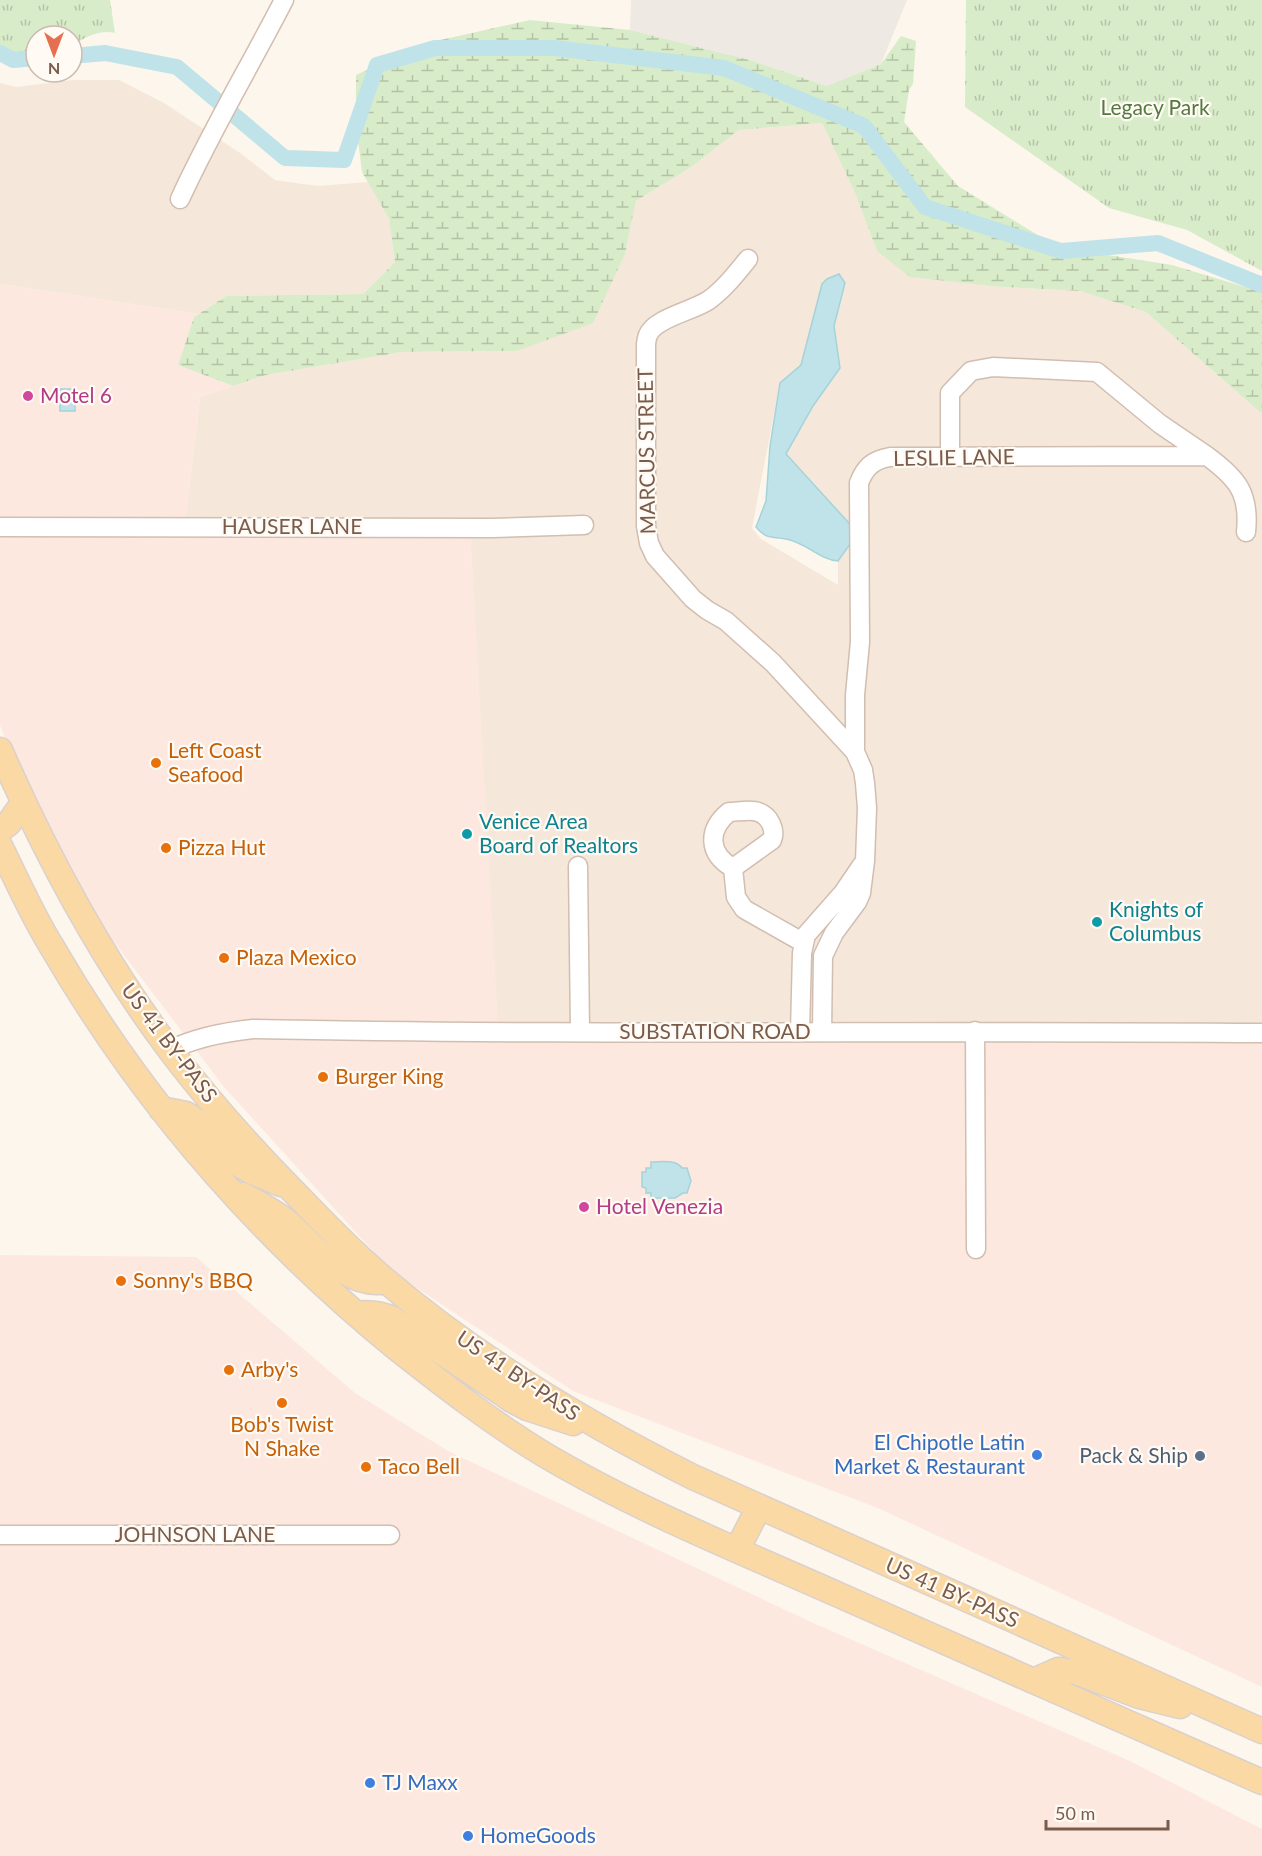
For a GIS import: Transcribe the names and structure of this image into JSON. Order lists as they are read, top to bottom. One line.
{"streets":{"main road":["US 41 BY-PASS"],"street":["MARCUS STREET","LESLIE LANE","HAUSER LANE","SUBSTATION ROAD","JOHNSON LANE"]},"crossings":[["MARCUS STREET","LESLIE LANE"],["LESLIE LANE","SUBSTATION ROAD"],["SUBSTATION ROAD","US 41 BY-PASS"]],"parks":["Legacy Park"],"places":["Motel 6","Left Coast Seafood","Venice Area Board of Realtors","Pizza Hut","Knights of Columbus","Plaza Mexico","Burger King","Hotel Venezia","Sonny's BBQ","Arby's","Bob's Twist N Shake","El Chipotle Latin Market & Restaurant","Pack & Ship","Taco Bell","TJ Maxx","HomeGoods"],"scale_bar":"50 m","north":"bottom"}
